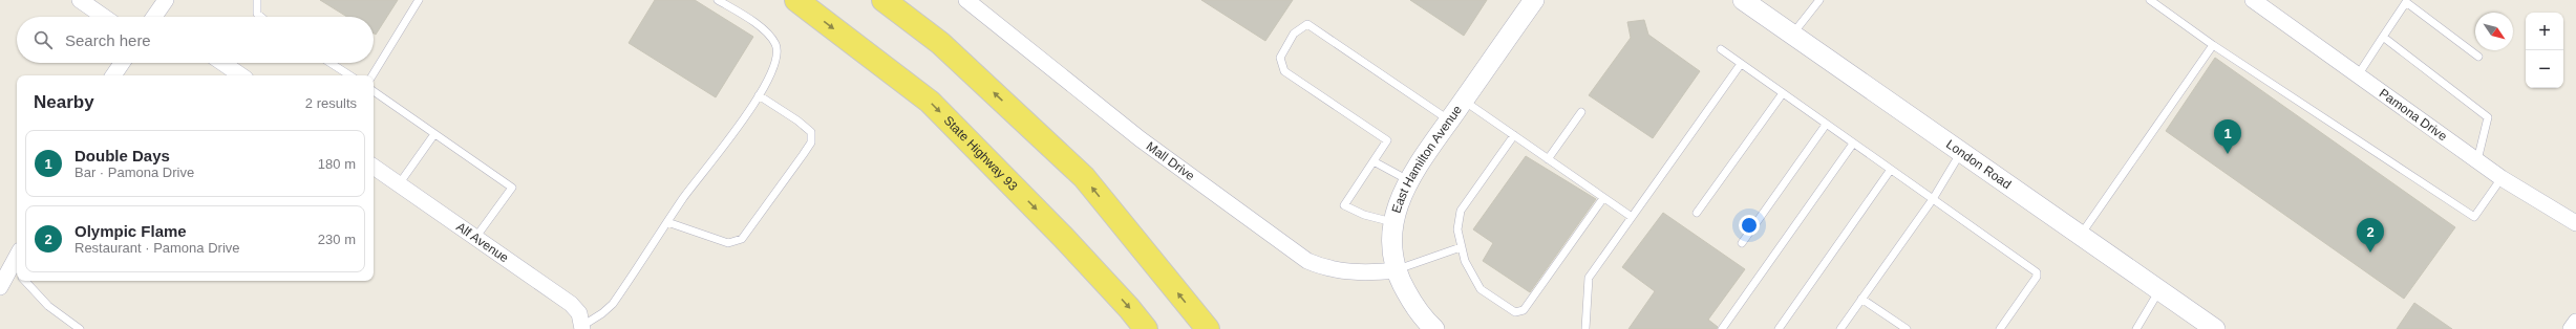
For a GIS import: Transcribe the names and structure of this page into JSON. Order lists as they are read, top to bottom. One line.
{"streets":{"main road":["State Highway 93"],"street":["Pamona Drive","Mall Drive","East Hamilton Avenue","London Road","Alf Avenue"]},"crossings":[["Mall Drive","East Hamilton Avenue"]],"north":"bottom right","page":{"map_buttons":["+","−"],"search":"Search here","heading":["Nearby","2 results"],"pins":["1","2"],"list":[{"mark":"1","name":"Double Days","note":"Bar · Pamona Drive","value":"180 m"},{"mark":"2","name":"Olympic Flame","note":"Restaurant · Pamona Drive","value":"230 m"}]}}
